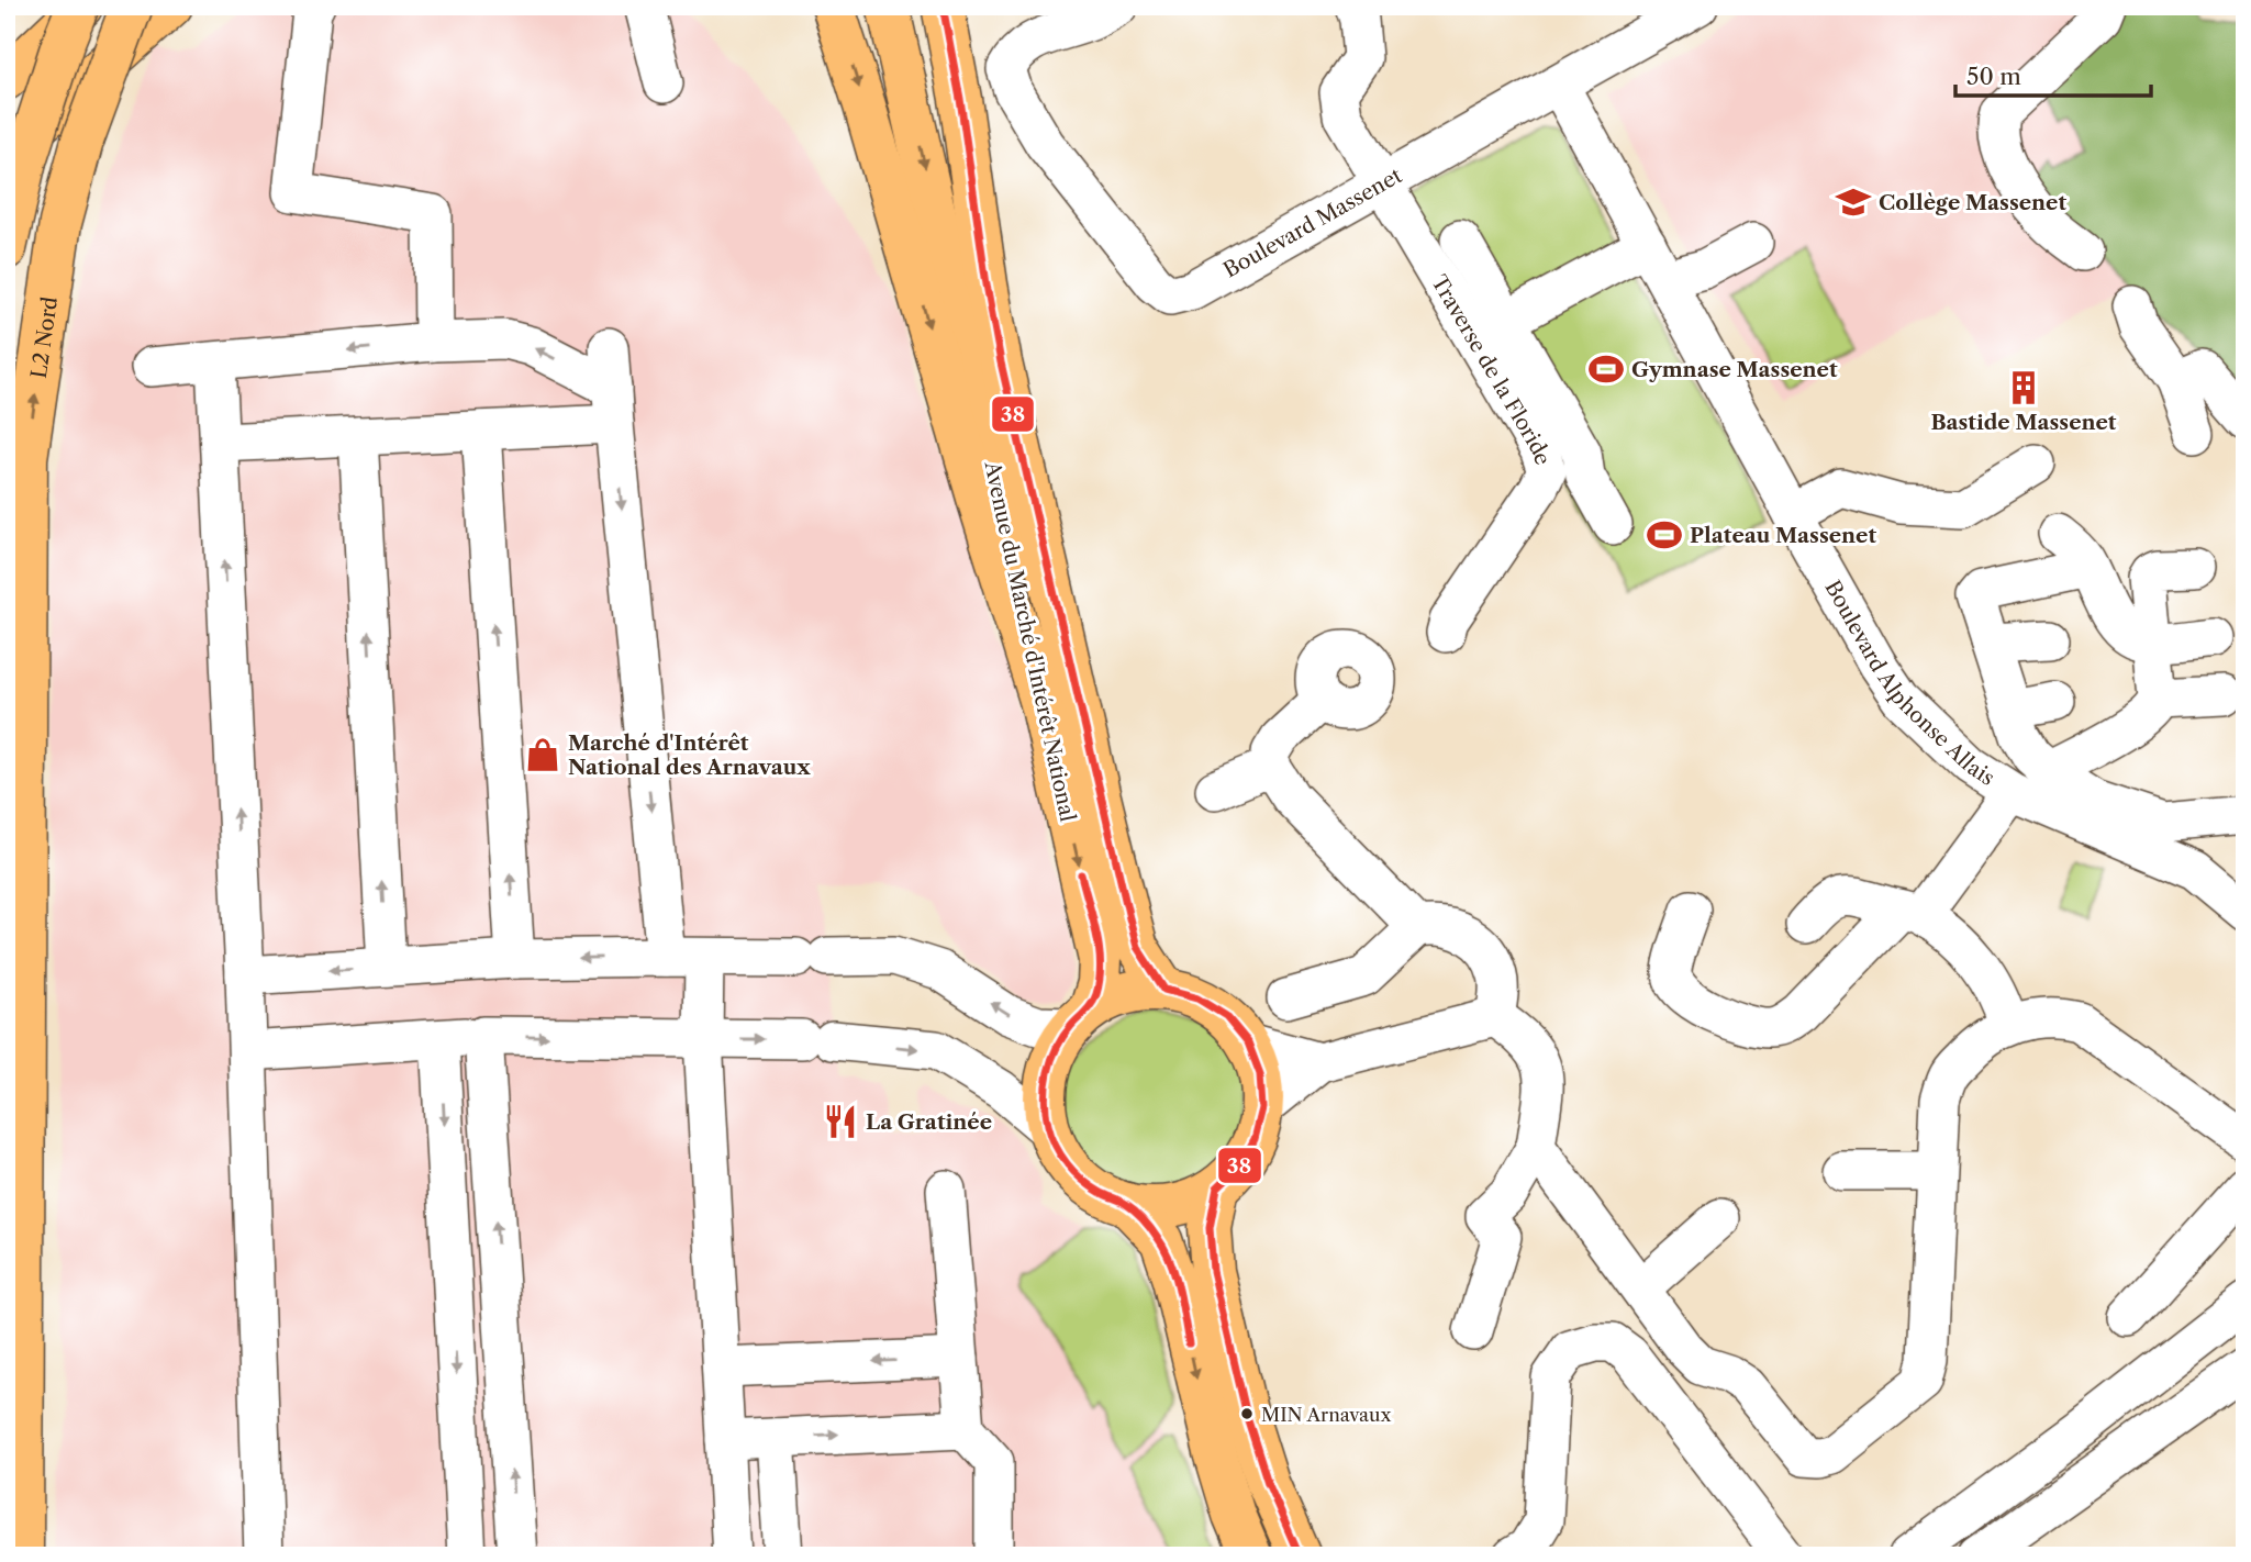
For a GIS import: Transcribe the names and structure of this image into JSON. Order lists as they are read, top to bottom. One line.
{"streets":{"main road":["L2 Nord","Avenue du Marché d'Intérêt National"],"street":["Boulevard Massenet","Traverse de la Floride","Boulevard Alphonse Allais"]},"crossings":[["Boulevard Massenet","Traverse de la Floride"],["Boulevard Massenet","Boulevard Alphonse Allais"]],"one_way":["L2 Nord"],"places":{"school or university":["Collège Massenet"],"sports":["Gymnase Massenet","Plateau Massenet"],"building":["Bastide Massenet"],"shop":["Marché d'Intérêt National des Arnavaux"],"restaurant":["La Gratinée"],"other":["MIN Arnavaux"]},"lines":["transit line 38"],"scale_bar":"50 m"}
